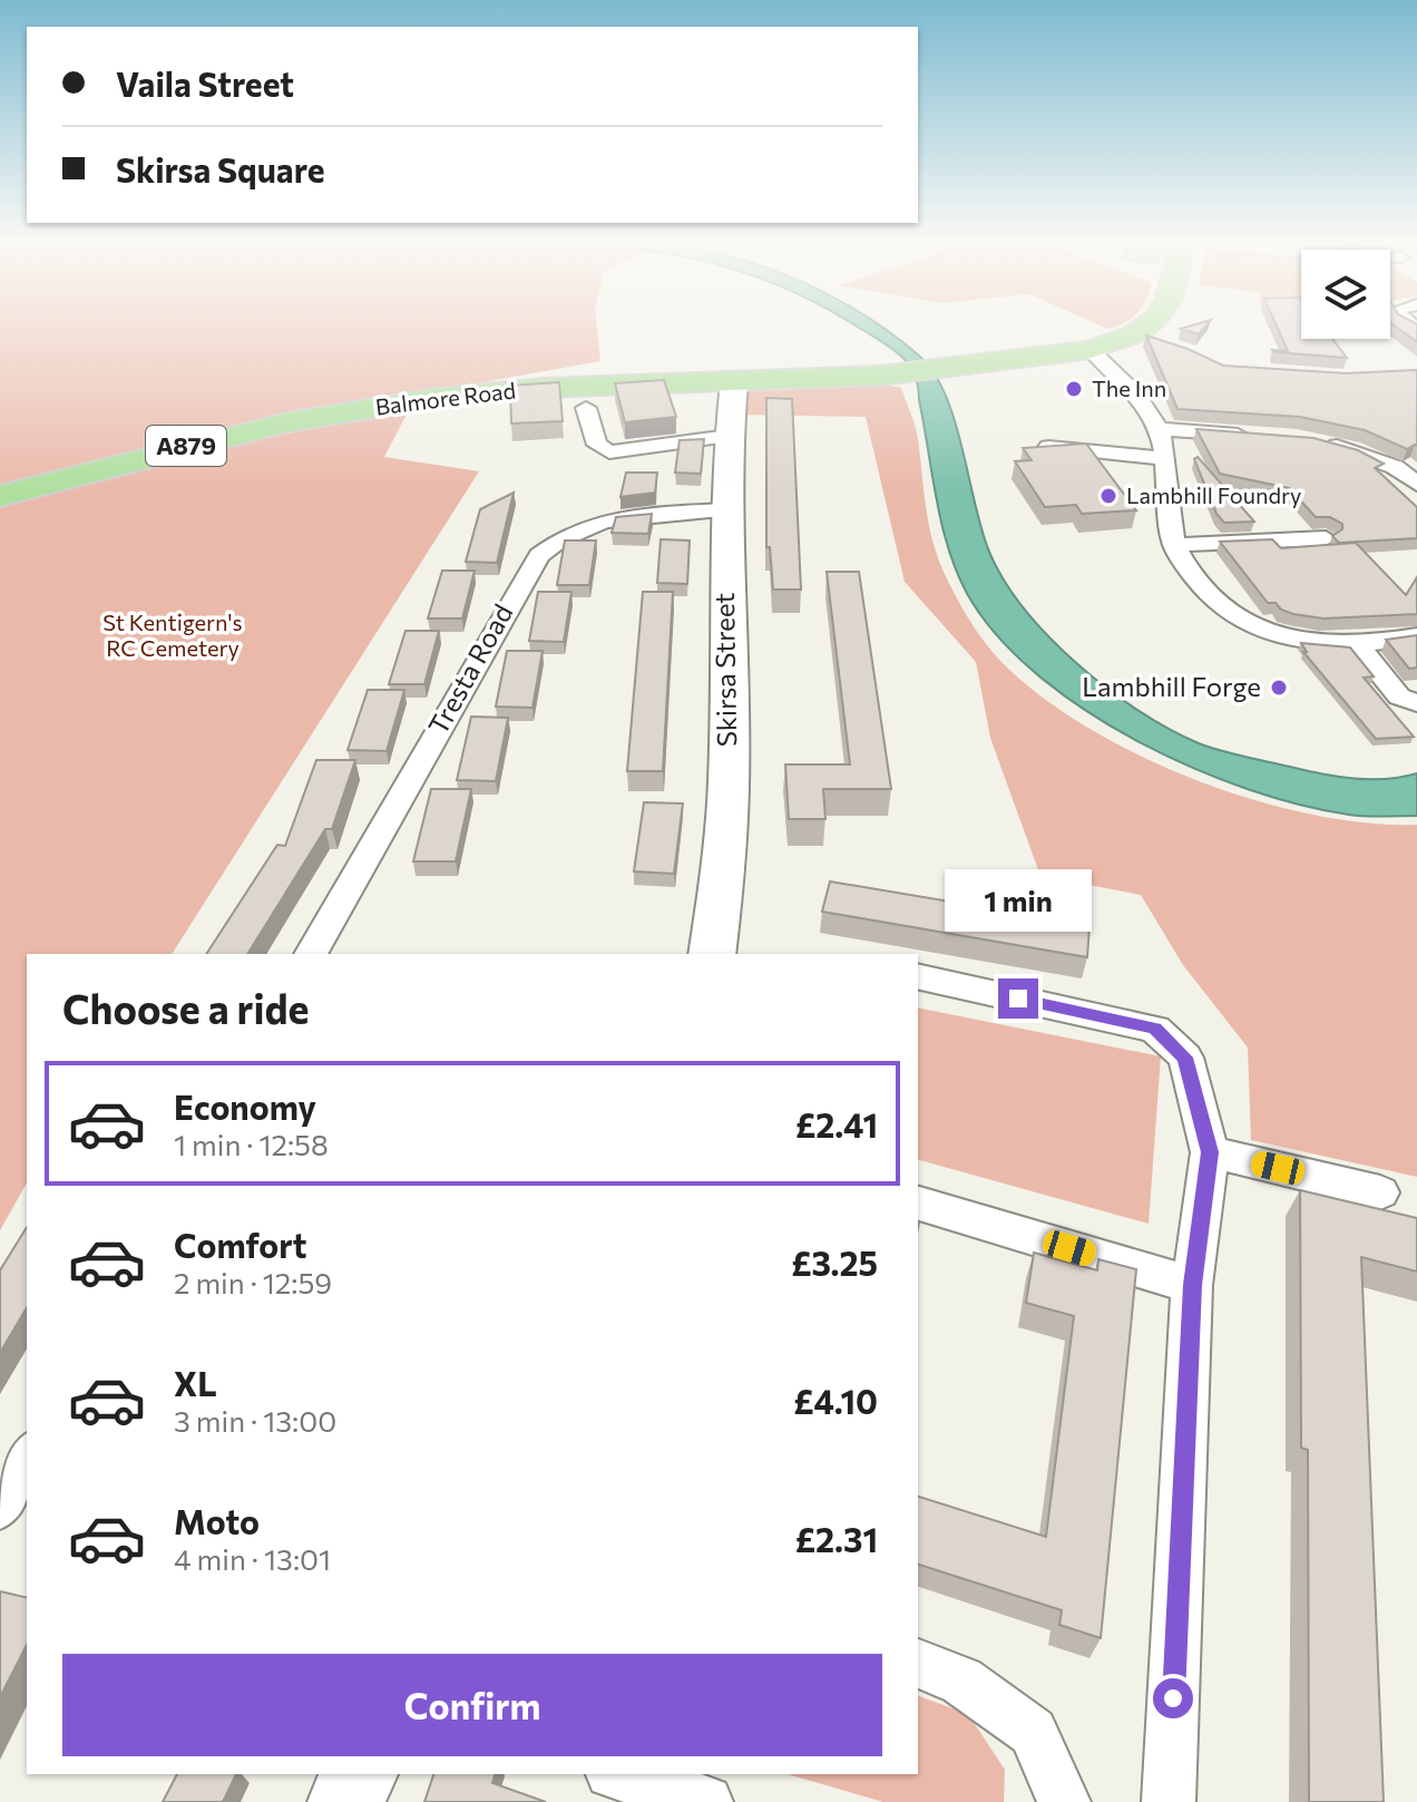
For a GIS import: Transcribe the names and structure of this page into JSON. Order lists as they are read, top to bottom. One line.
{"streets":{"main road":["Balmore Road","A879"],"street":["Tresta Road","Skirsa Street"]},"crossings":[["Balmore Road","Skirsa Street"],["Tresta Road","Skirsa Street"]],"parks":["St Kentigern's RC Cemetery"],"places":["The Inn","Lambhill Foundry","Lambhill Forge"],"page":{"banner":["Vaila Street","Skirsa Square"],"bubble":"1 min","heading":"Choose a ride","list":[{"name":"Economy","note":"1 min · 12:58","value":"£2.41"},{"name":"Comfort","note":"2 min · 12:59","value":"£3.25"},{"name":"XL","note":"3 min · 13:00","value":"£4.10"},{"name":"Moto","note":"4 min · 13:01","value":"£2.31"}],"buttons":"Confirm"}}
